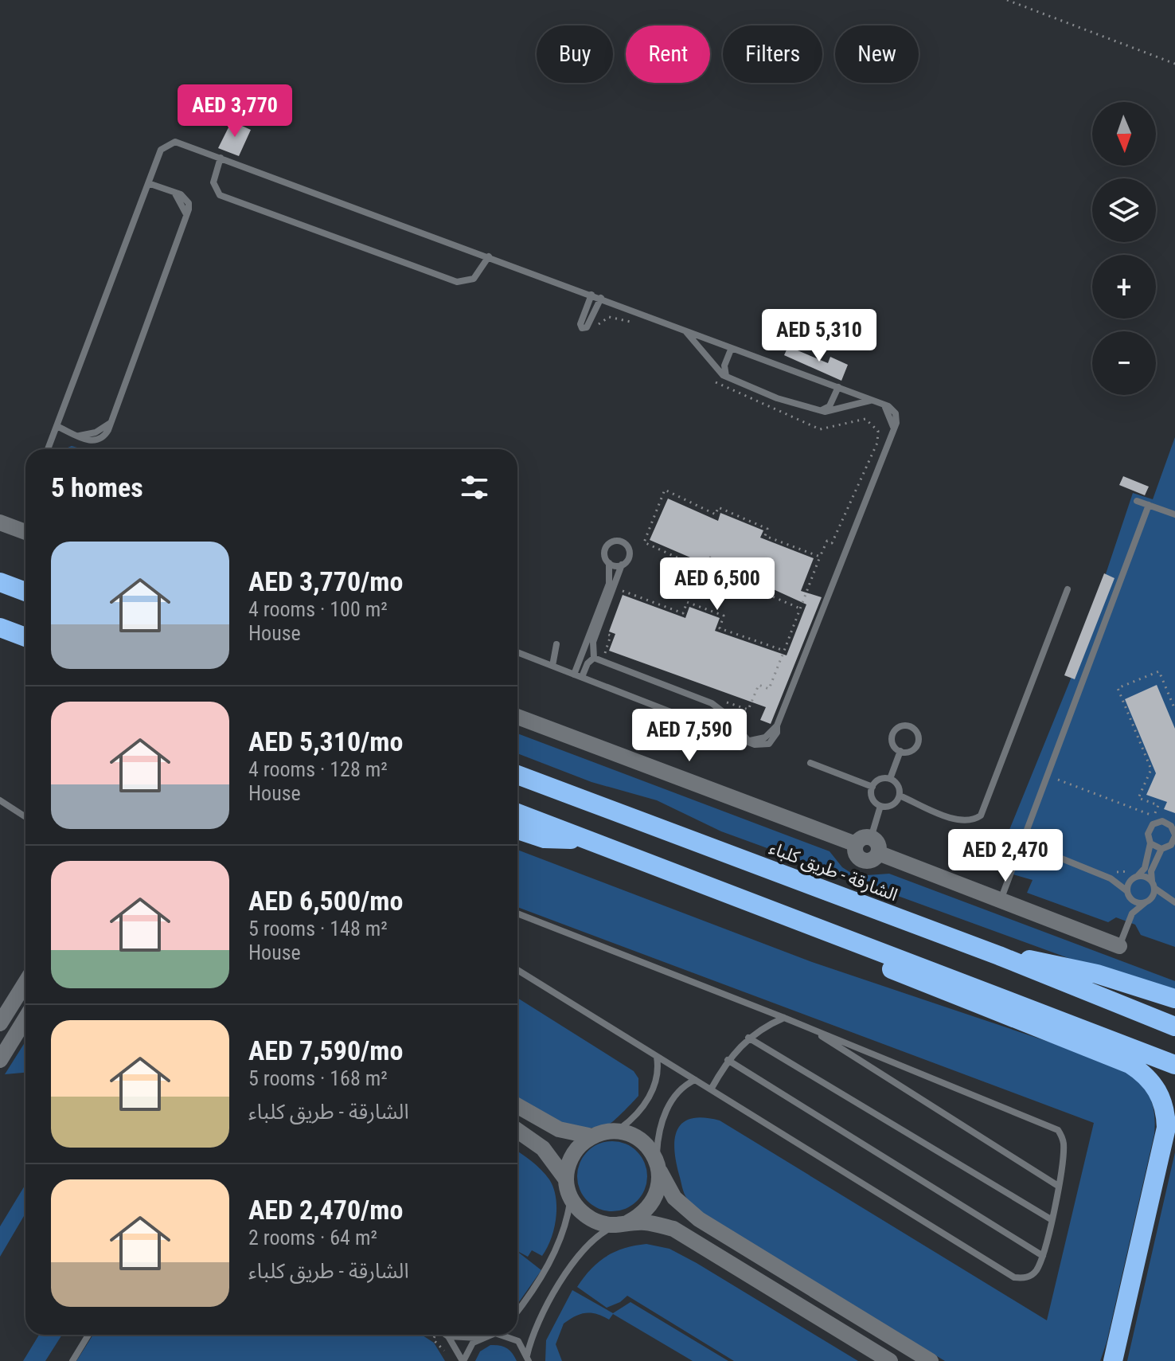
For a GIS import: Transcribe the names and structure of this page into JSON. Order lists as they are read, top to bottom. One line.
{"streets":{"highway":["الشارقة - طريق كلباء"]},"north":"bottom","page":{"chip":["Buy","Rent","Filters","New"],"price":["AED 3,770","AED 5,310","AED 6,500","AED 7,590","AED 2,470"],"map_buttons":["+","−"],"heading":"5 homes","list":[{"name":"AED 3,770/mo","note":"4 rooms · 100 m² · House"},{"name":"AED 5,310/mo","note":"4 rooms · 128 m² · House"},{"name":"AED 6,500/mo","note":"5 rooms · 148 m² · House"},{"name":"AED 7,590/mo","note":"5 rooms · 168 m² · الشارقة - طريق كلباء"},{"name":"AED 2,470/mo","note":"2 rooms · 64 m² · الشارقة - طريق كلباء"}]}}
